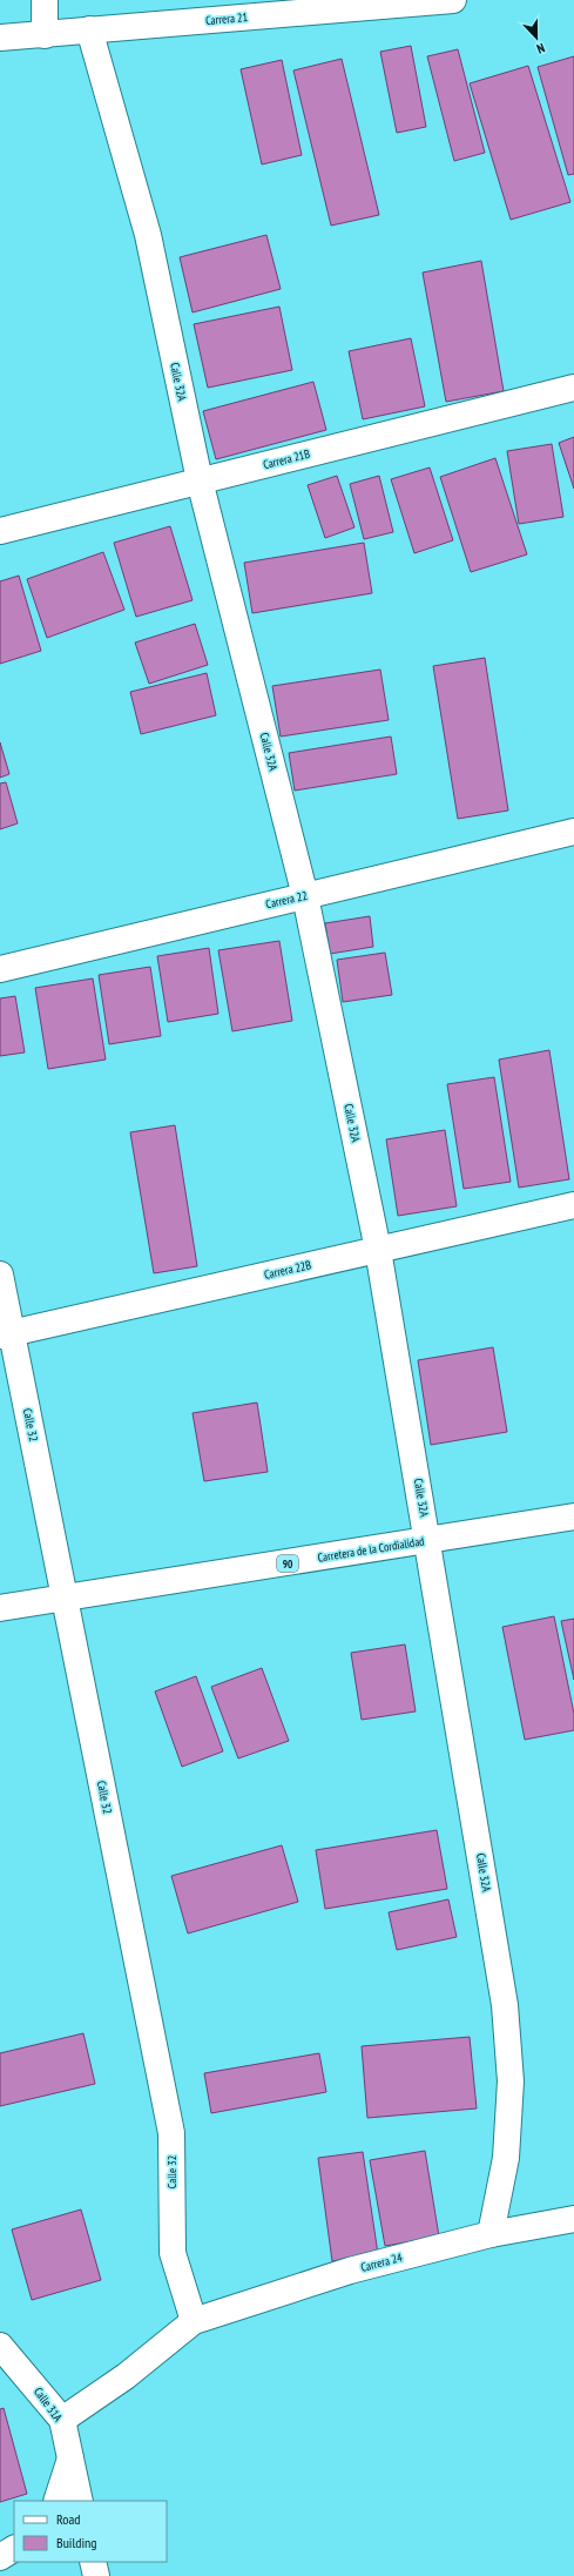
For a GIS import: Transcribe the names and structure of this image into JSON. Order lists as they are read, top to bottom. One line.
{"streets":{"main road":["Carrera 21","Calle 32A","Carrera 21B","Carrera 22","Carrera 22B","Calle 32","Carretera de la Cordialidad","90","Carrera 24","Calle 31A"]},"crossings":[["Carrera 21","Calle 32A"],["Calle 32A","Carrera 21B"],["Calle 32A","Carrera 22"],["Calle 32A","Carrera 22B"],["Calle 32A","Carretera de la Cordialidad"],["Calle 32A","Carrera 24"],["Carrera 22B","Calle 32"],["Calle 32","Carretera de la Cordialidad"],["Calle 32","Carrera 24"]],"legend":["Road","Building"],"north":"bottom"}
